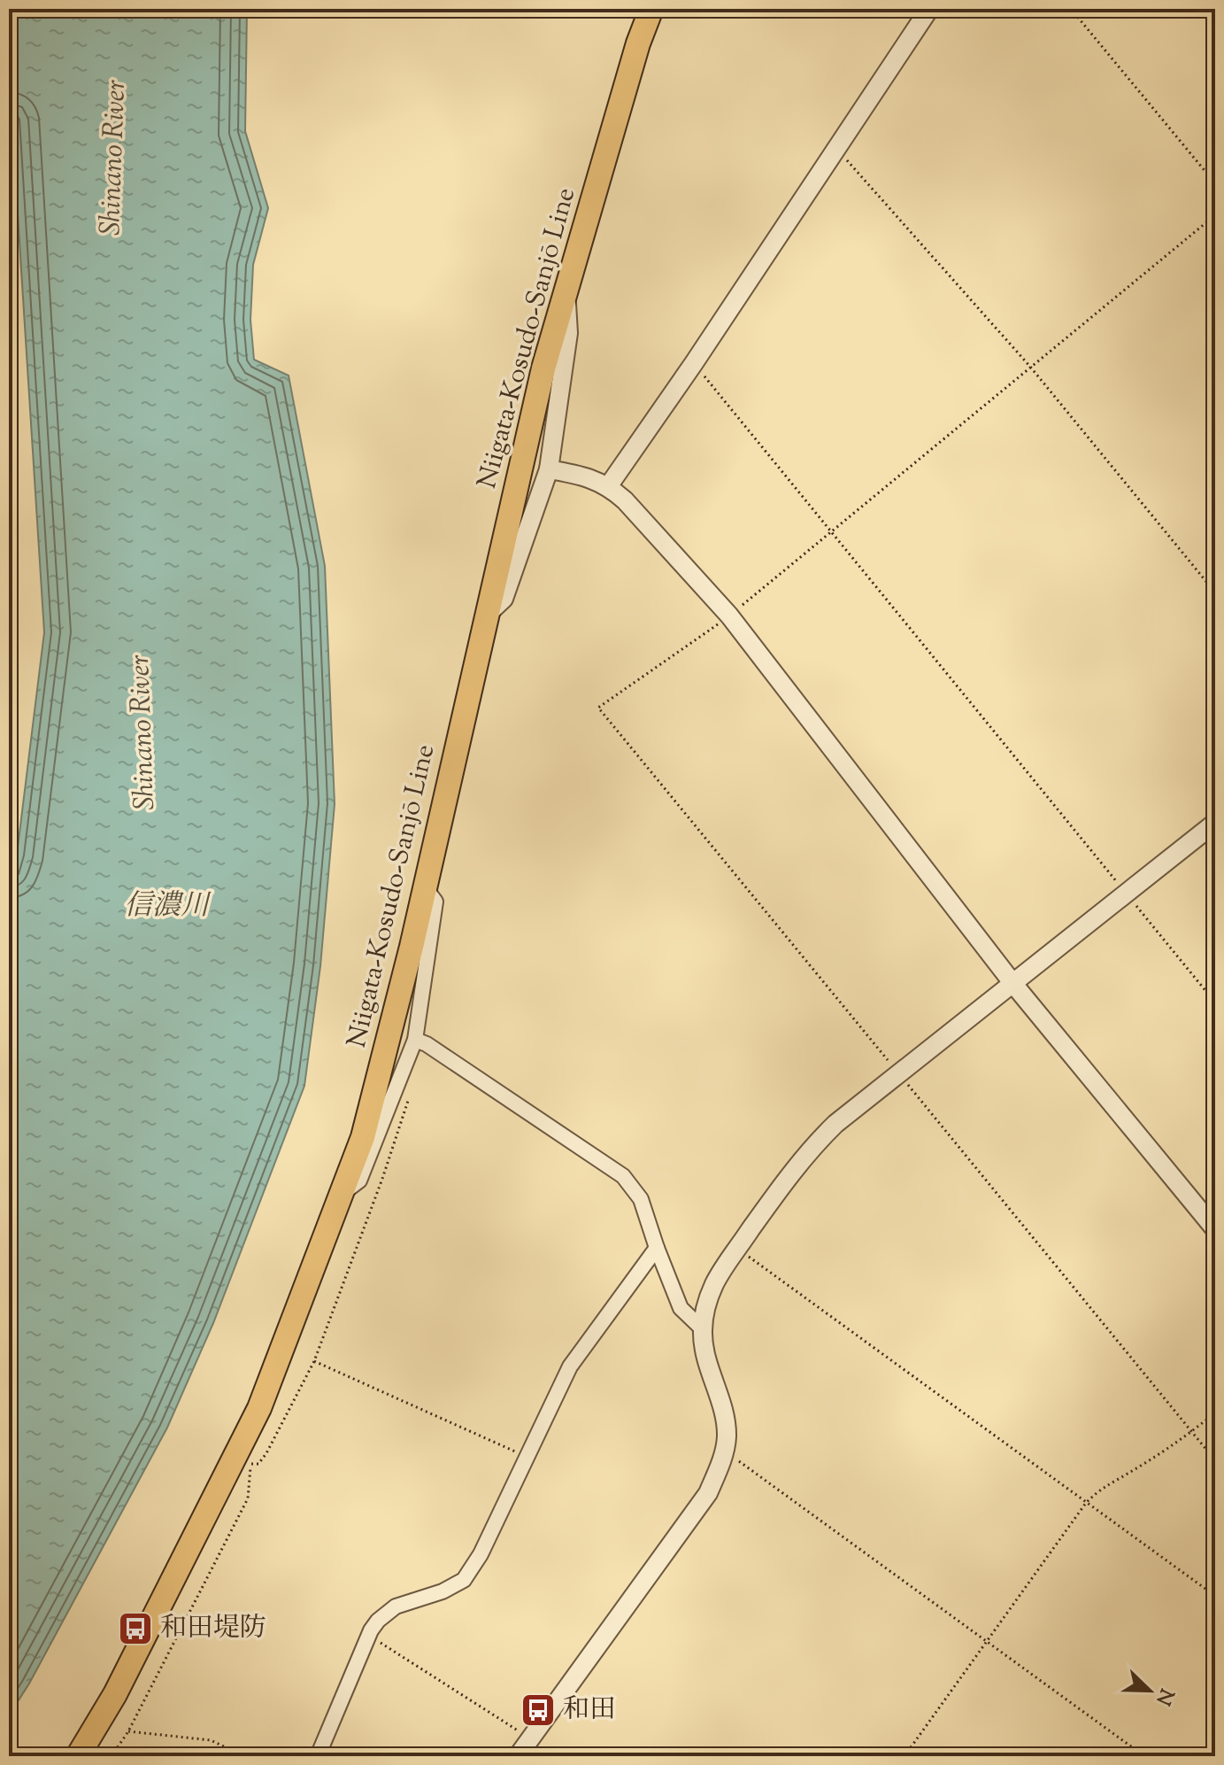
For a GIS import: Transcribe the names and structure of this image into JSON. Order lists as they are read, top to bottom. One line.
{"streets":{"main road":["Niigata-Kosudo-Sanjō Line"]},"water":["Shinano River","信濃川"],"places":{"bus stop":["和田堤防","和田"]},"north":"bottom right"}
